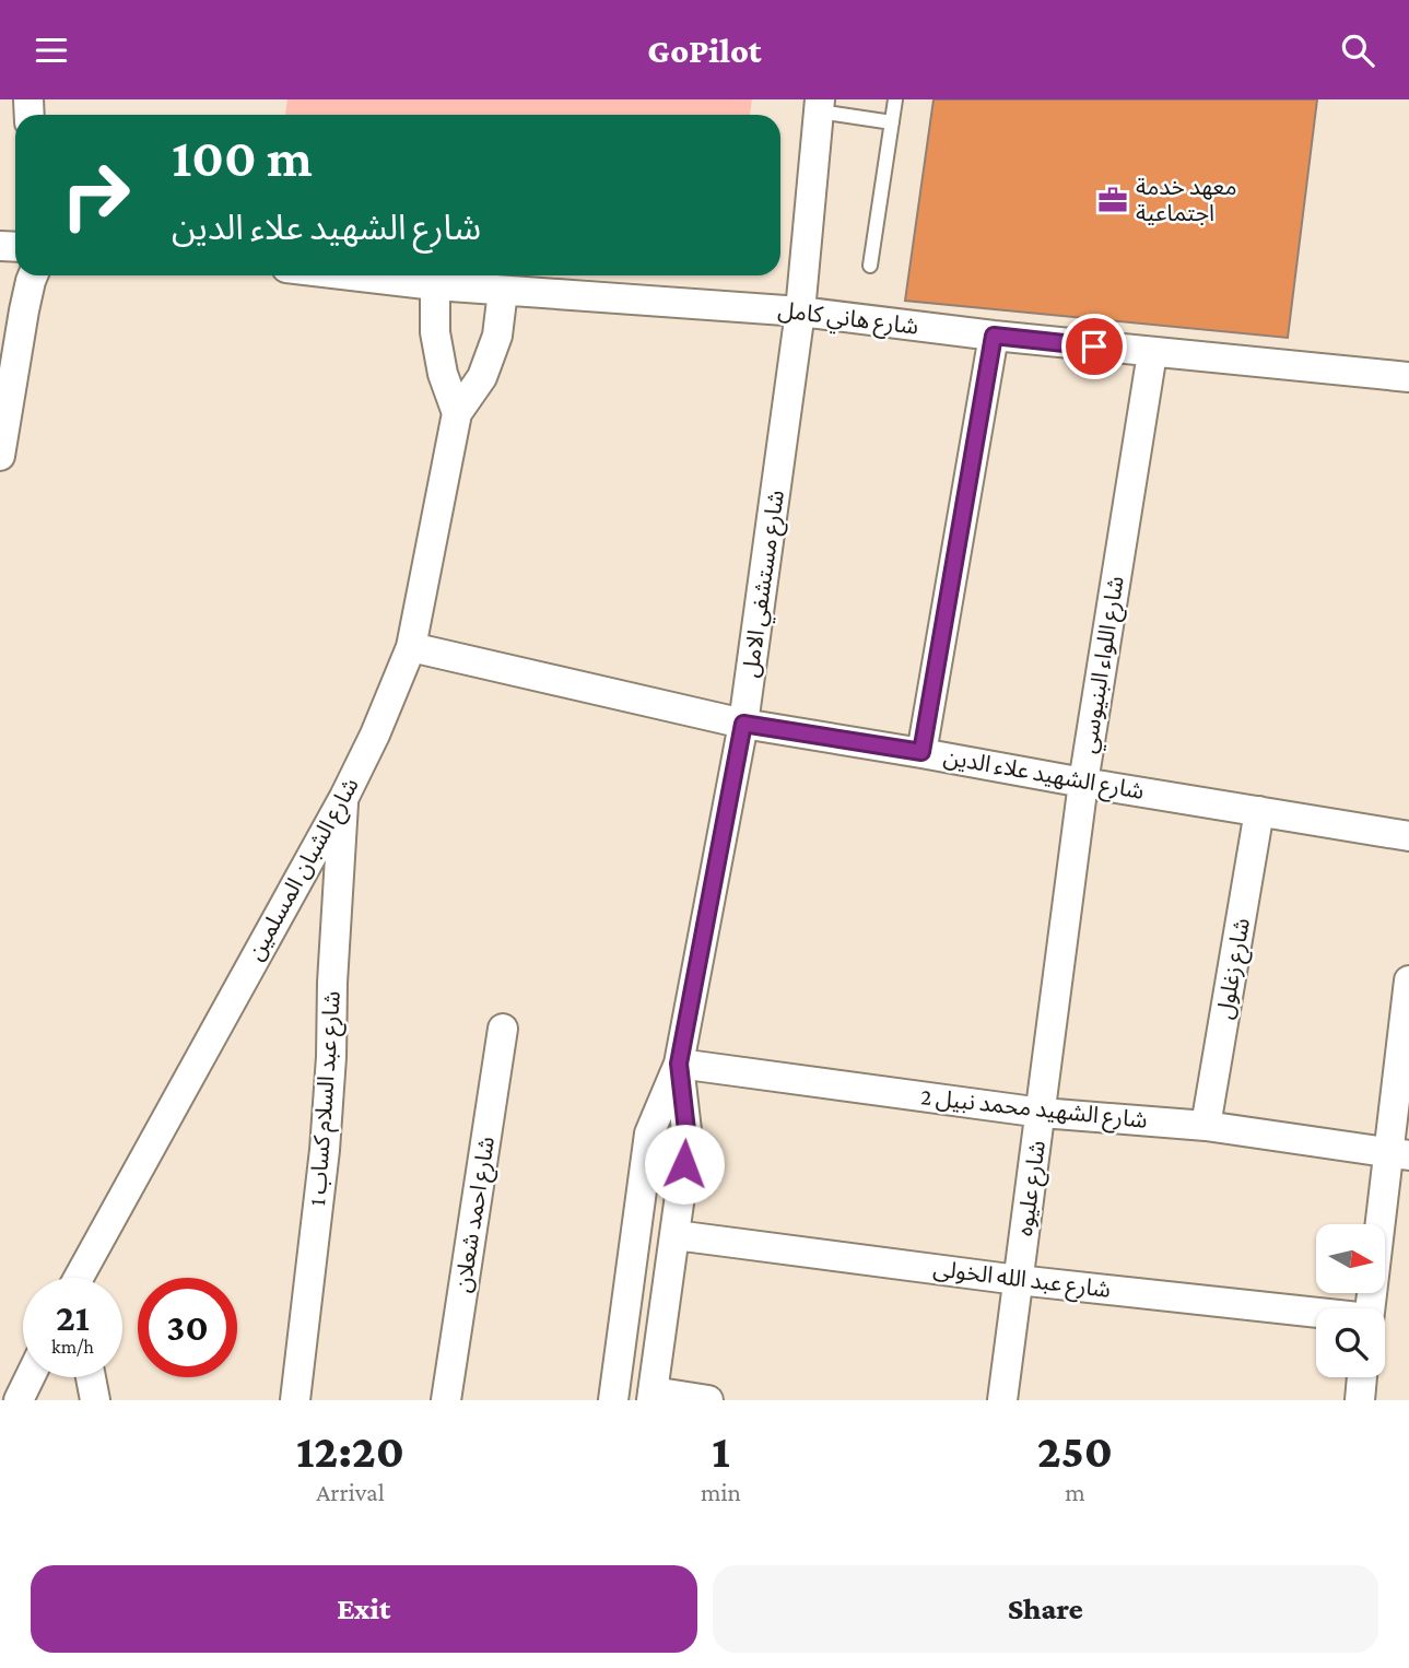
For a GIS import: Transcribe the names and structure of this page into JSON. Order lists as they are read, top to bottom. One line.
{"streets":{"street":["شارع هاني كامل","شارع مستشفي الامل","شارع اللواء البنيوسي","شارع الشهيد علاء الدين","شارع الشبان المسلمين","شارع زغلول","شارع عبد السلام كساب 1","شارع الشهيد محمد نبيل 2","شارع عليوه","شارع احمد شعلان","شارع عبد الله الخولى"]},"crossings":[["شارع هاني كامل","شارع مستشفي الامل"],["شارع هاني كامل","شارع اللواء البنيوسي"],["شارع هاني كامل","شارع الشبان المسلمين"],["شارع مستشفي الامل","شارع الشهيد علاء الدين"],["شارع مستشفي الامل","شارع الشهيد محمد نبيل 2"],["شارع مستشفي الامل","شارع عبد الله الخولى"],["شارع اللواء البنيوسي","شارع الشهيد علاء الدين"],["شارع اللواء البنيوسي","شارع الشهيد محمد نبيل 2"],["شارع اللواء البنيوسي","شارع عليوه"],["شارع الشهيد علاء الدين","شارع الشبان المسلمين"],["شارع الشهيد علاء الدين","شارع زغلول"],["شارع الشبان المسلمين","شارع عبد السلام كساب 1"],["شارع زغلول","شارع الشهيد محمد نبيل 2"],["شارع الشهيد محمد نبيل 2","شارع عليوه"],["شارع عليوه","شارع عبد الله الخولى"]],"places":{"office":["معهد خدمة اجتماعية"]},"north":"right","page":{"header":"GoPilot","turn":["100 m","شارع الشهيد علاء الدين"],"speed":"21 km/h","limit":"30","eta":["12:20","Arrival","1","min","250","m"],"buttons":["Exit","Share"]}}
